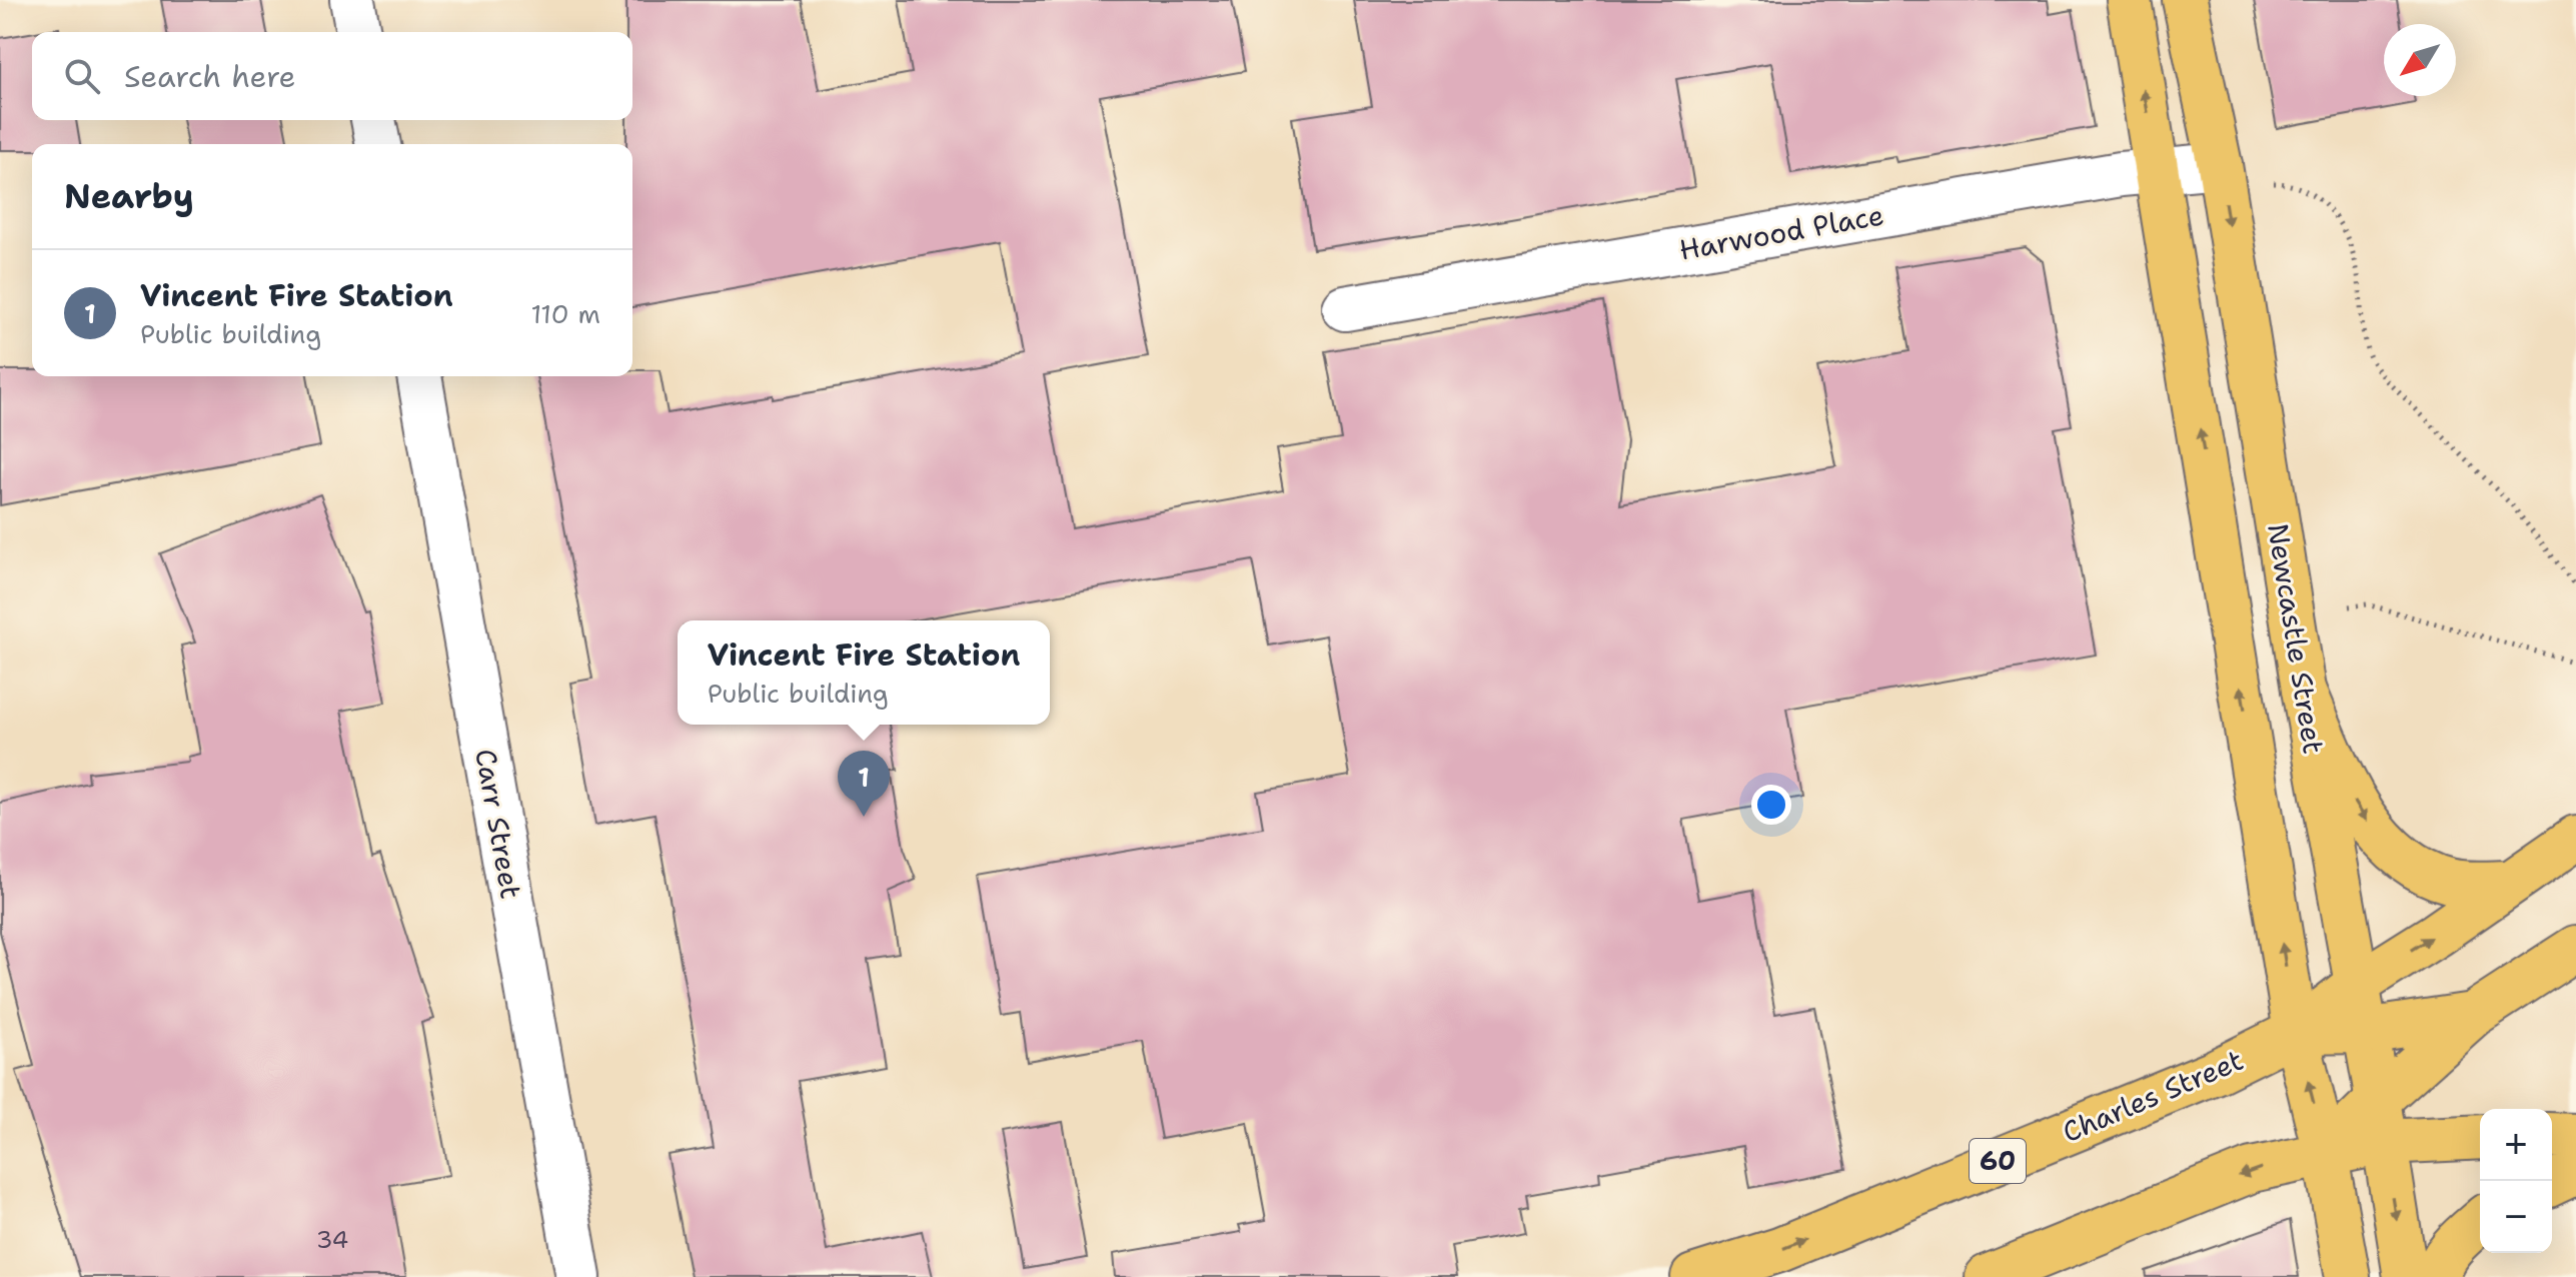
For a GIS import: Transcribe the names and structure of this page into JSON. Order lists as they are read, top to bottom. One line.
{"streets":{"main road":["Newcastle Street","Charles Street","60"],"street":["Harwood Place","Carr Street"]},"crossings":[["Harwood Place","Newcastle Street"]],"house_numbers":["34"],"north":"bottom left","page":{"search":"Search here","heading":"Nearby","list":[{"mark":"1","name":"Vincent Fire Station","note":"Public building","value":"110 m"}],"popup":["Vincent Fire Station","Public building"],"pins":"1","map_buttons":["+","−"]}}
